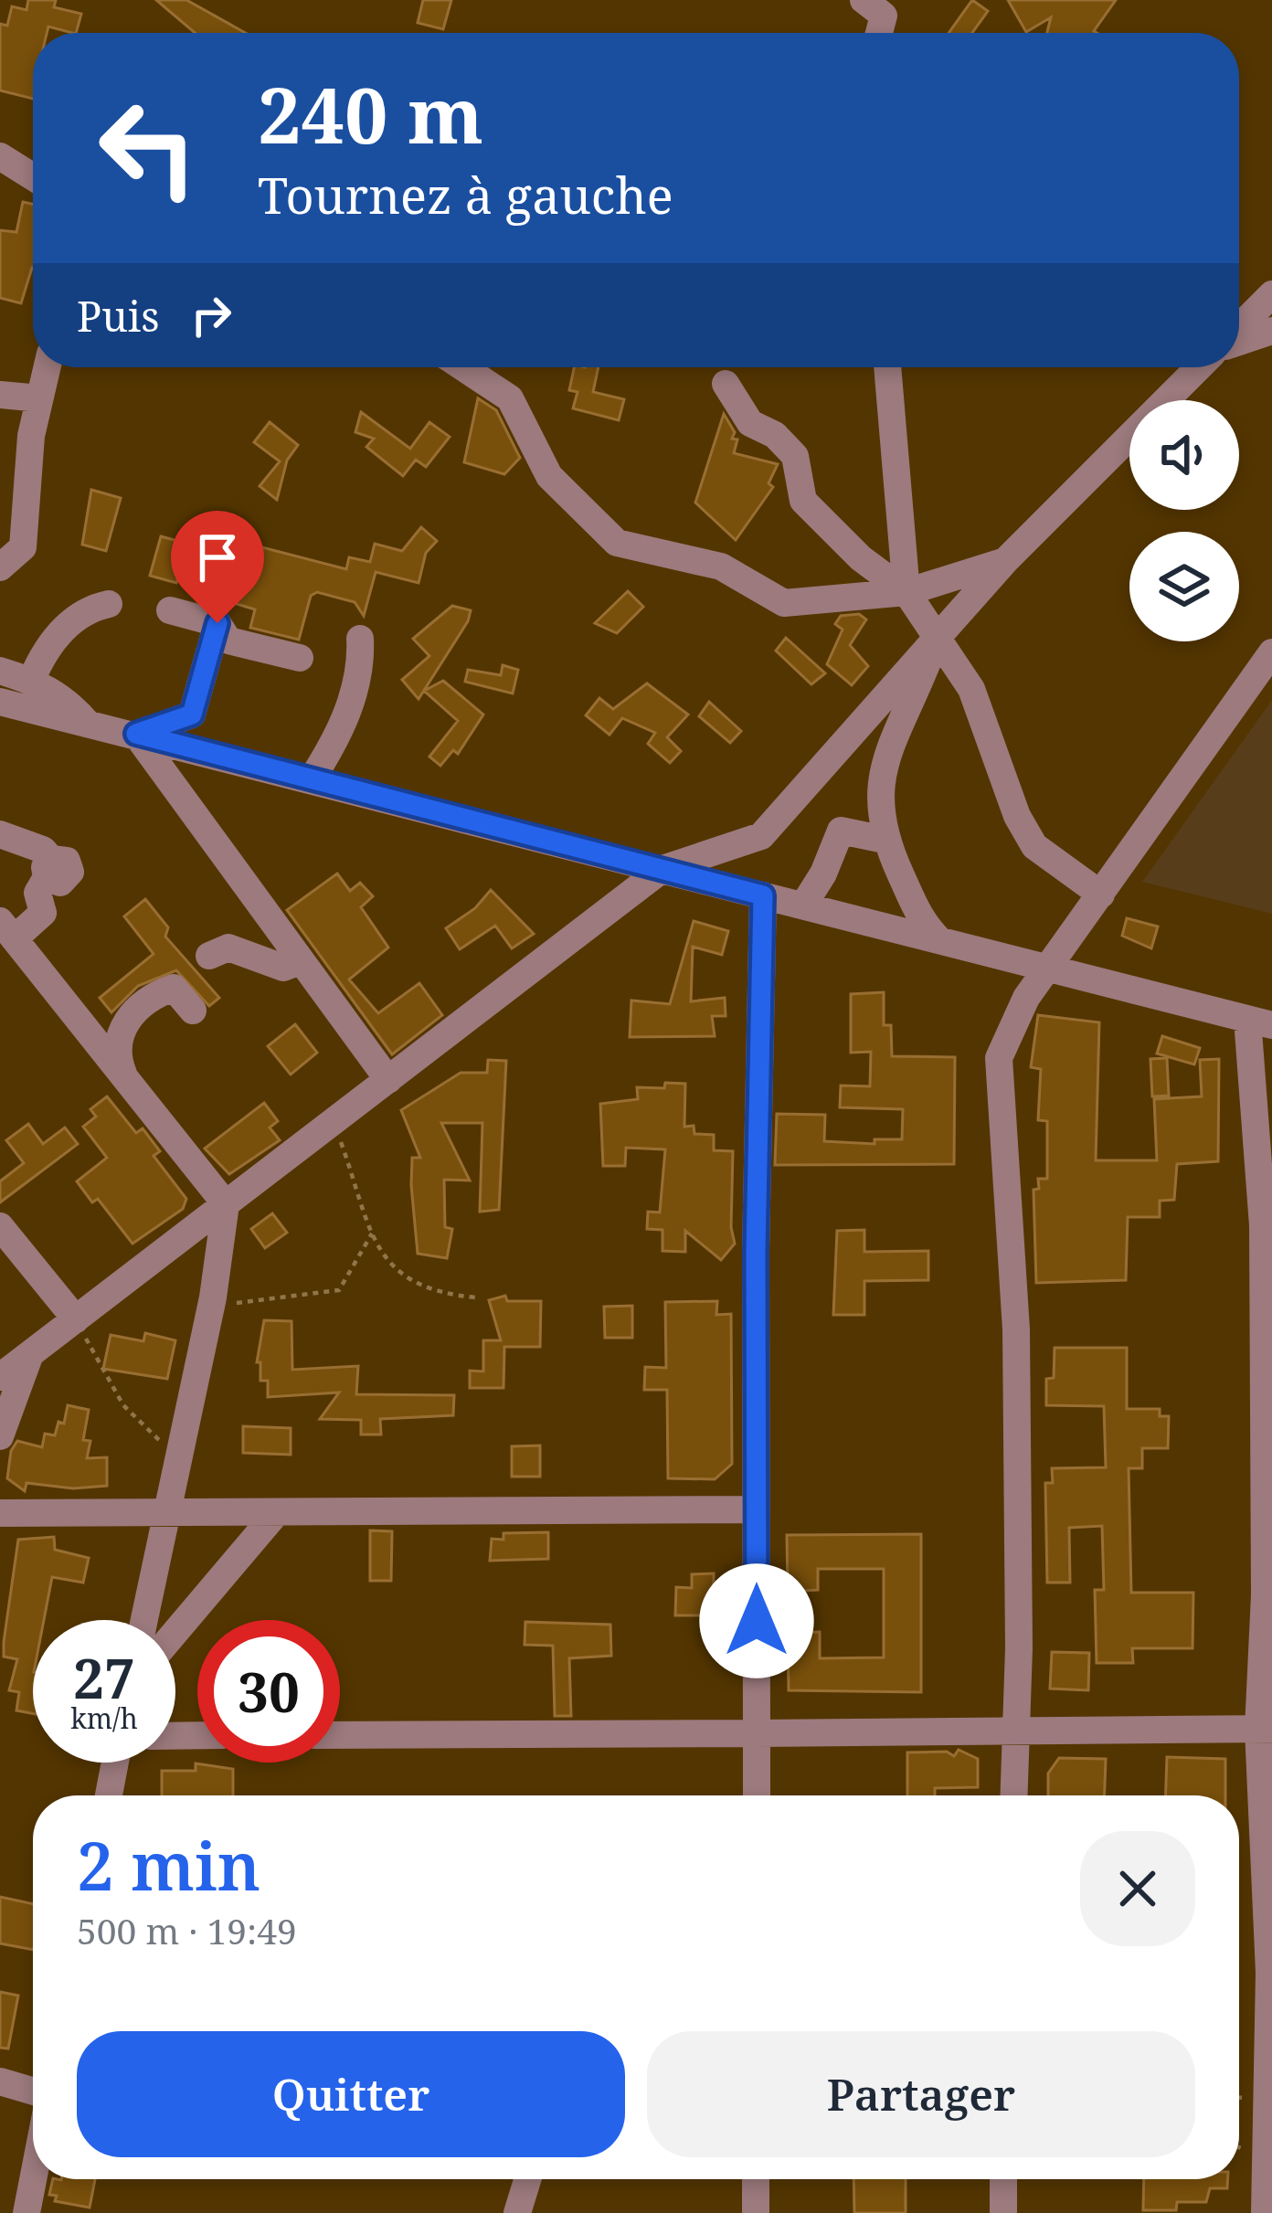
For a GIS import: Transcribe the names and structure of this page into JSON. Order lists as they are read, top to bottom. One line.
{"page":{"turn":["240 m","Tournez à gauche"],"then":"Puis","speed":"27 km/h","limit":"30","heading":["2 min","500 m · 19:49"],"buttons":["Quitter","Partager"]}}
